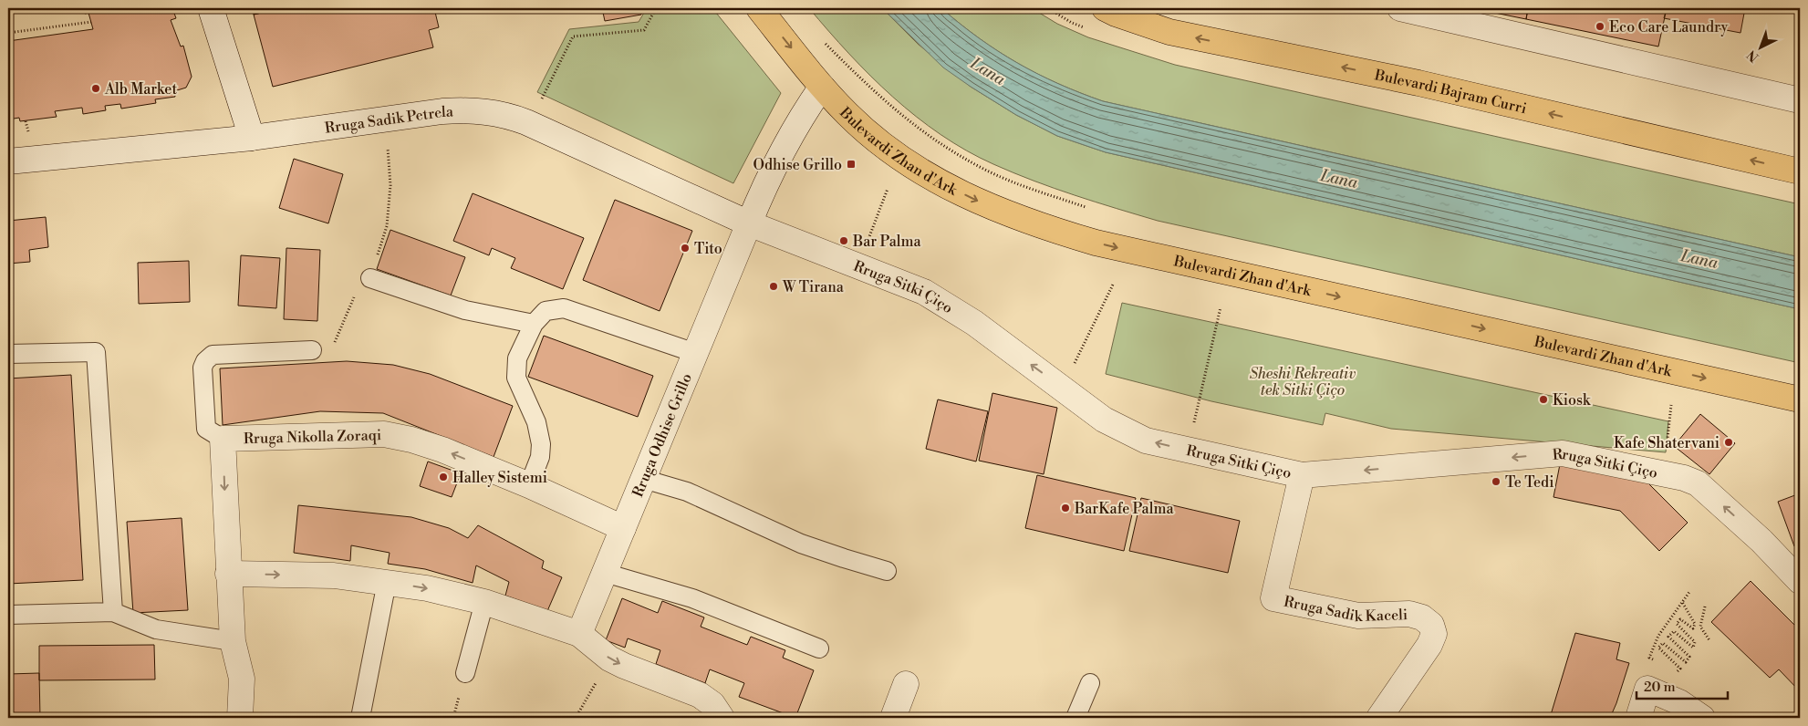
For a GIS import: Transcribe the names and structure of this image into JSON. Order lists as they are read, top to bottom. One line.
{"streets":{"main road":["Bulevardi Bajram Curri","Bulevardi Zhan d'Ark"],"street":["Rruga Sadik Petrela","Rruga Sitki Çiço","Rruga Odhise Grillo","Rruga Nikolla Zoraqi","Rruga Sadik Kaceli"]},"crossings":[["Rruga Sadik Petrela","Rruga Sitki Çiço"],["Rruga Sadik Petrela","Rruga Odhise Grillo"],["Bulevardi Zhan d'Ark","Rruga Odhise Grillo"],["Rruga Sitki Çiço","Rruga Odhise Grillo"],["Rruga Sitki Çiço","Rruga Sadik Kaceli"],["Rruga Odhise Grillo","Rruga Nikolla Zoraqi"]],"one_way":["Bulevardi Bajram Curri","Bulevardi Zhan d'Ark","Rruga Sitki Çiço"],"water":["Lana"],"parks":["Sheshi Rekreativ tek Sitki Çiço"],"places":{"other":["Eco Care Laundry","Alb Market","Bar Palma","Tito","W Tirana","Kiosk","Kafe Shatervani","Halley Sistemi","Te Tedi","BarKafe Palma"],"transit":["Odhise Grillo"]},"scale_bar":"20 m","north":"bottom left"}
